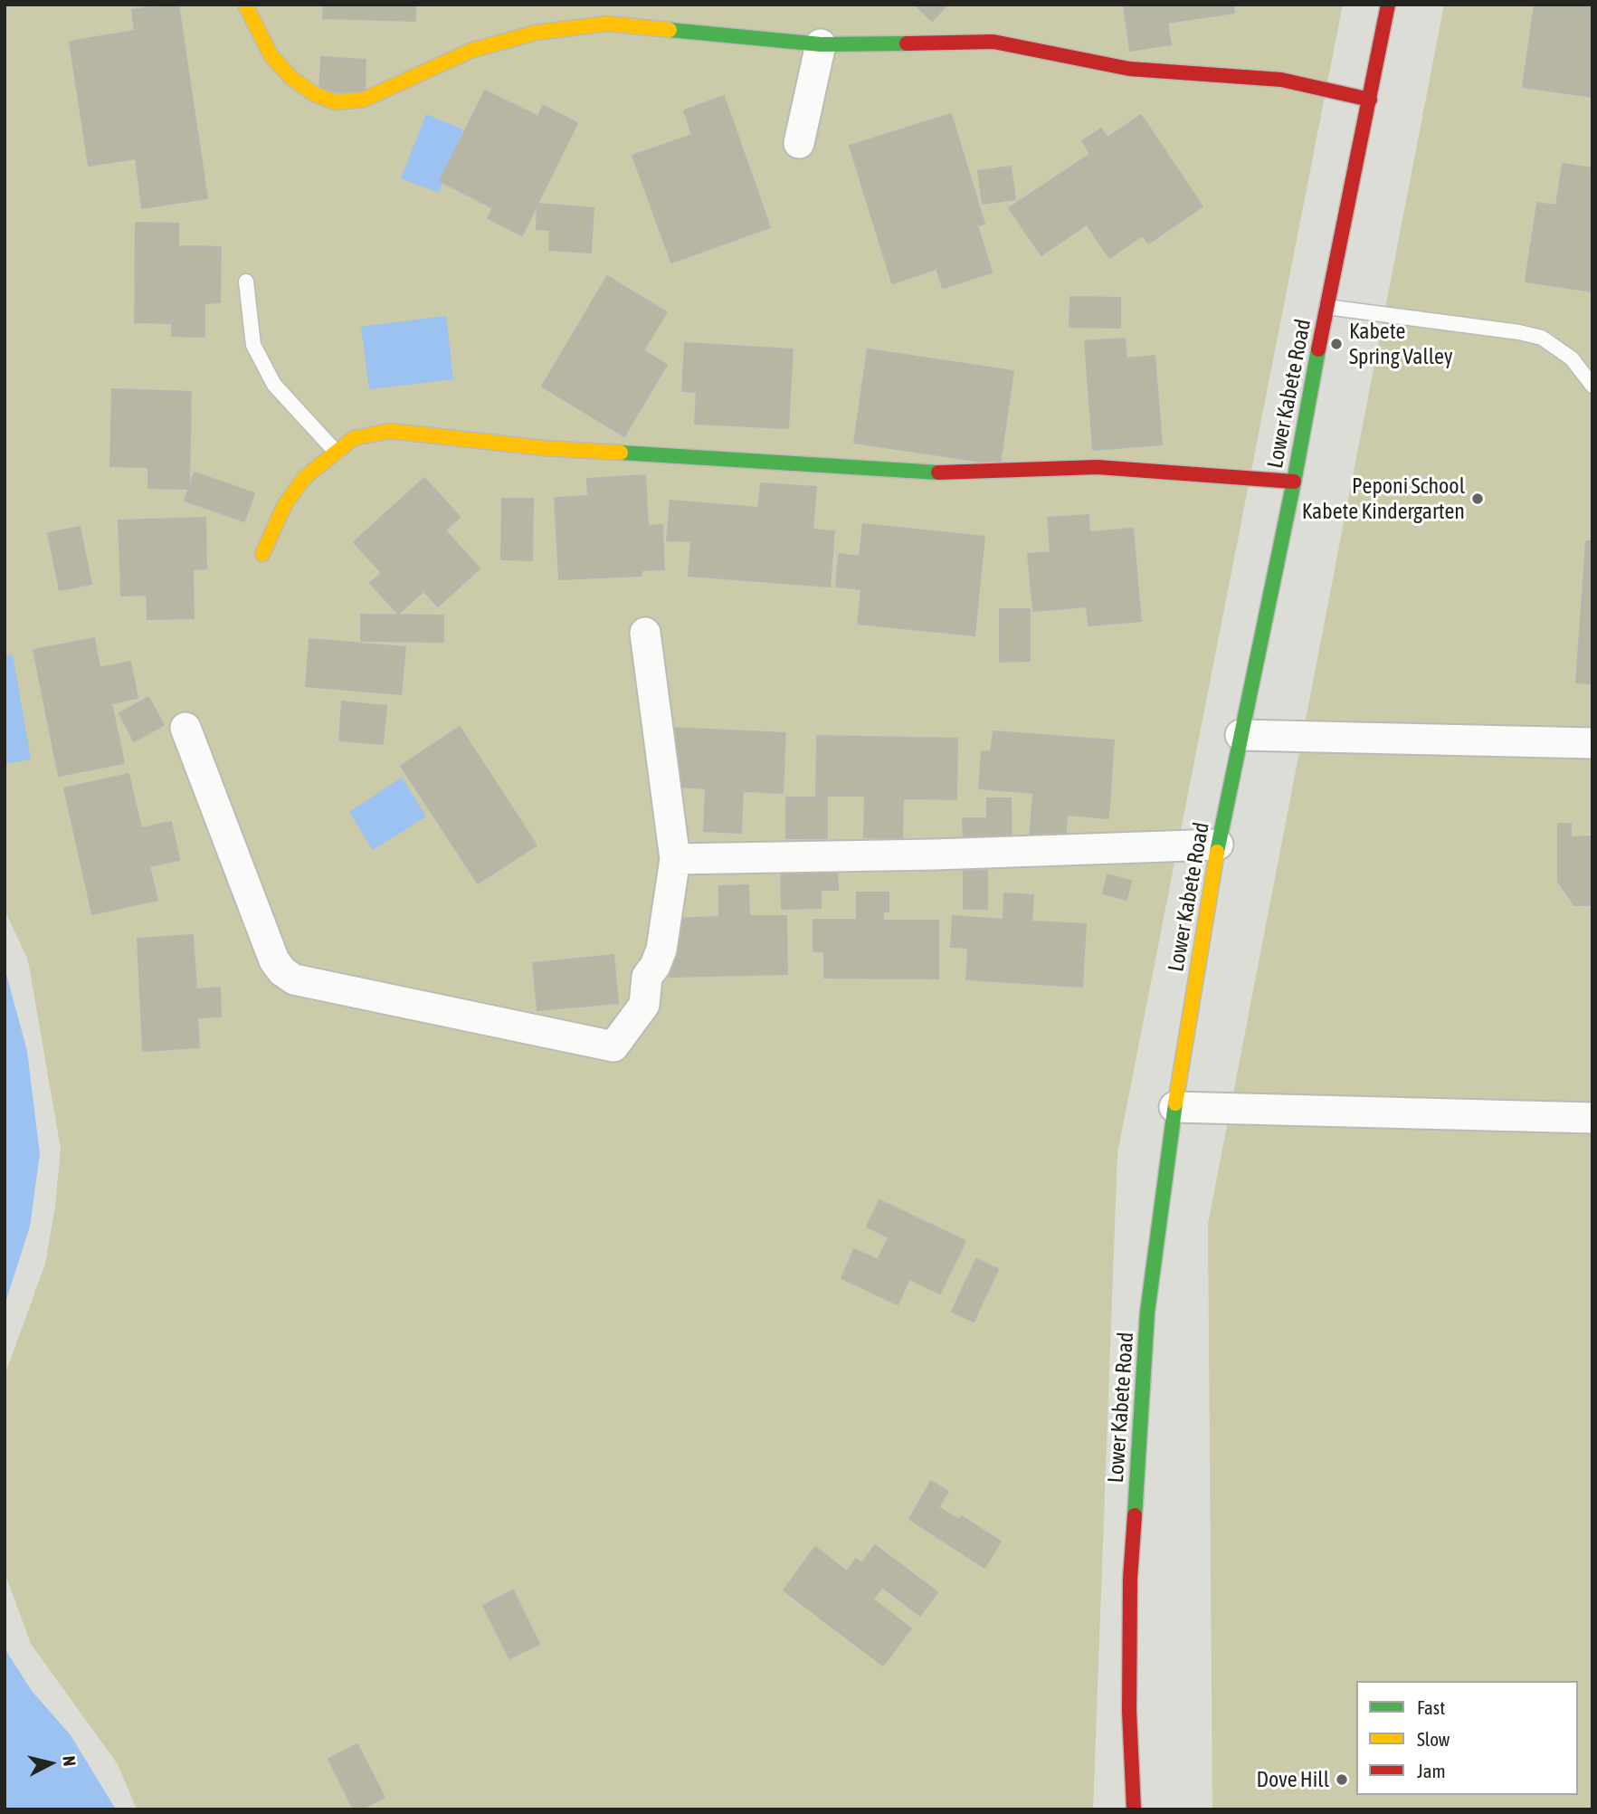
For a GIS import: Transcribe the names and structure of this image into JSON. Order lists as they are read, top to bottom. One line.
{"streets":{"street":["Lower Kabete Road"]},"places":["Kabete Spring Valley","Peponi School Kabete Kindergarten","Dove Hill"],"legend":["Fast","Slow","Jam"],"north":"right"}
